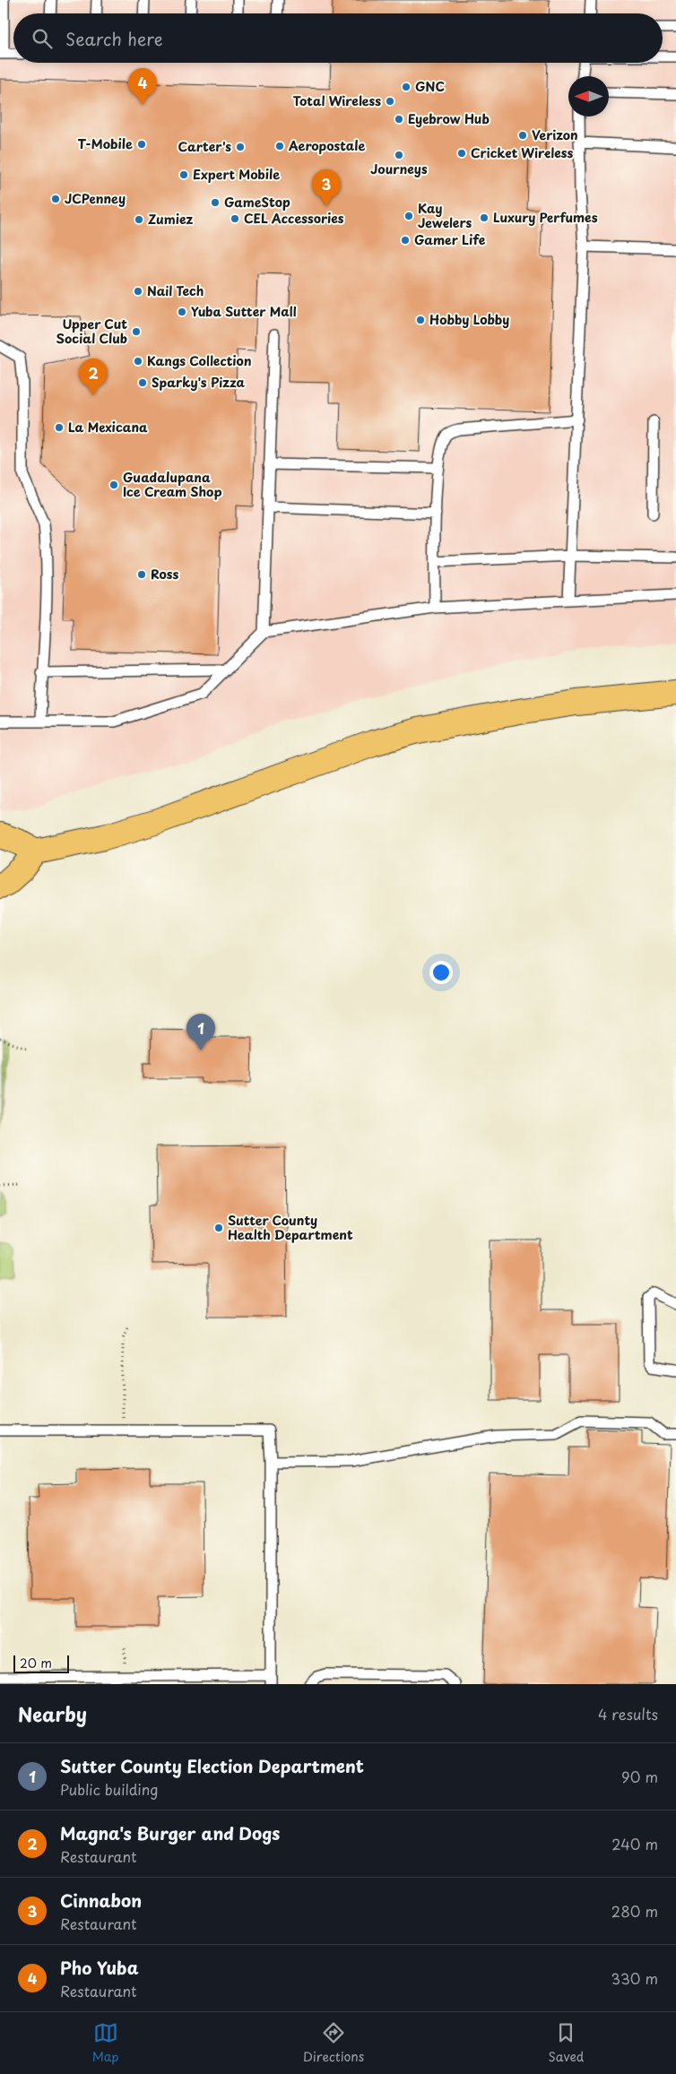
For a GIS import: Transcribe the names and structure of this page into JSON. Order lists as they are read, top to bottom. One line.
{"places":["GNC","Total Wireless","Eyebrow Hub","Verizon","T-Mobile","Aeropostale","Carter's","Cricket Wireless","Journeys","Expert Mobile","JCPenney","GameStop","Kay Jewelers","Luxury Perfumes","CEL Accessories","Zumiez","Gamer Life","Nail Tech","Yuba Sutter Mall","Hobby Lobby","Upper Cut Social Club","Kangs Collection","Sparky's Pizza","La Mexicana","Guadalupana Ice Cream Shop","Ross","Sutter County Health Department"],"scale_bar":"20 m","north":"left","page":{"search":"Search here","pins":["4","3","2","1"],"scale":"20 m","heading":["Nearby","4 results"],"list":[{"mark":"1","name":"Sutter County Election Department","note":"Public building","value":"90 m"},{"mark":"2","name":"Magna's Burger and Dogs","note":"Restaurant","value":"240 m"},{"mark":"3","name":"Cinnabon","note":"Restaurant","value":"280 m"},{"mark":"4","name":"Pho Yuba","note":"Restaurant","value":"330 m"}],"nav":["Map","Directions","Saved"]}}
